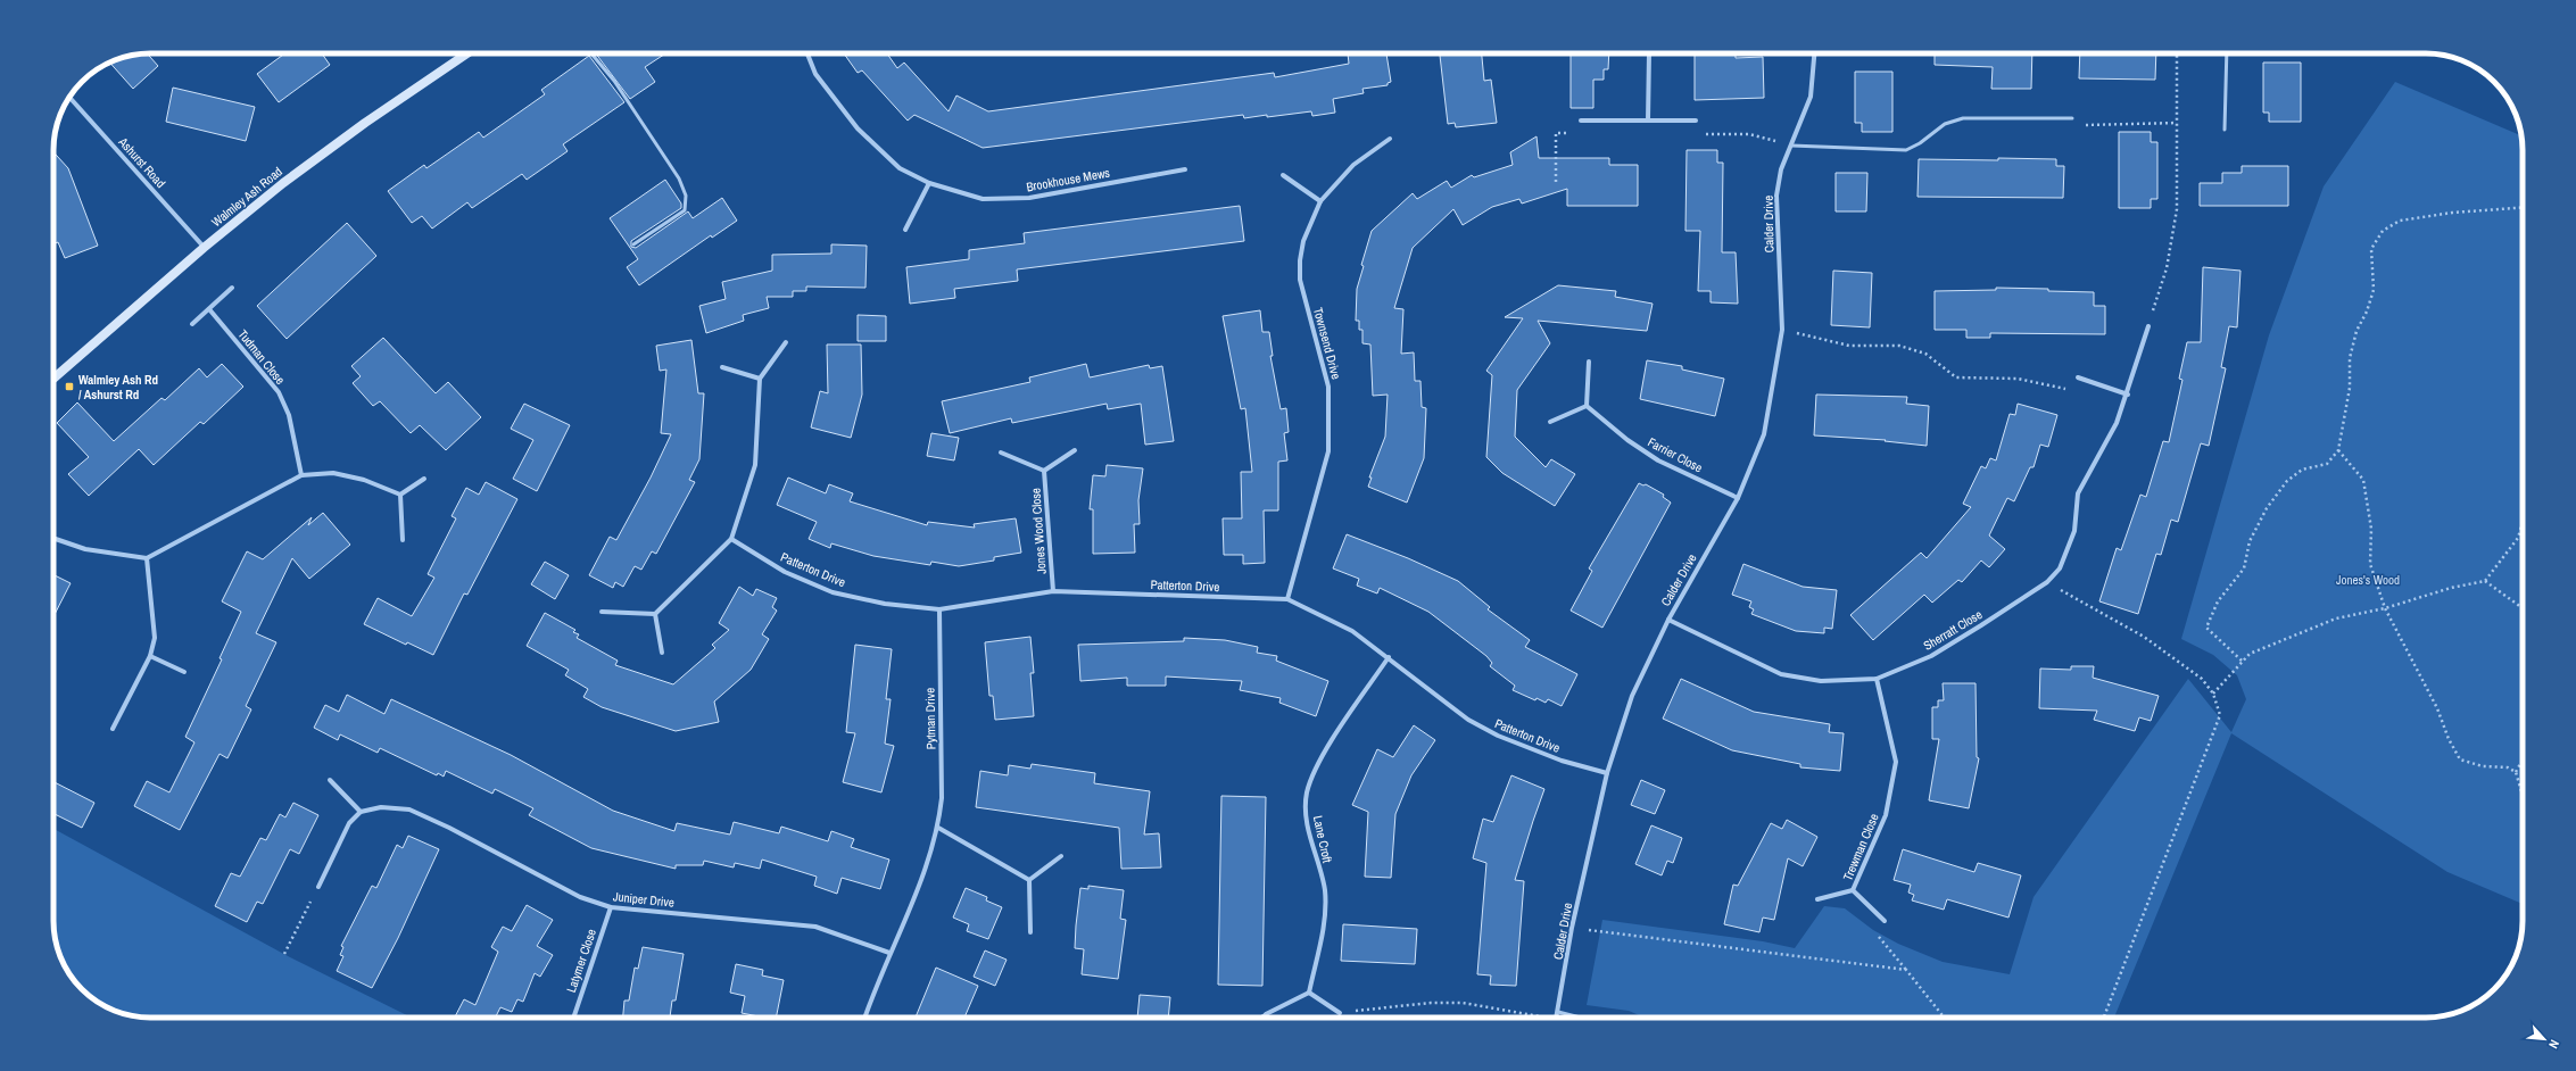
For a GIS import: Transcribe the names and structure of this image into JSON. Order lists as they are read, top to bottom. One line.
{"streets":{"street":["Ashurst Road","Brookhouse Mews","Walmley Ash Road","Calder Drive","Townsend Drive","Tudman Close","Farrier Close","Jones Wood Close","Patterton Drive","Sherratt Close","Pytman Drive","Lane Croft","Trewman Close","Juniper Drive","Latymer Close"]},"crossings":[["Ashurst Road","Walmley Ash Road"],["Calder Drive","Farrier Close"],["Calder Drive","Patterton Drive"],["Calder Drive","Sherratt Close"],["Townsend Drive","Patterton Drive"],["Jones Wood Close","Patterton Drive"],["Patterton Drive","Pytman Drive"],["Patterton Drive","Lane Croft"],["Sherratt Close","Trewman Close"],["Pytman Drive","Juniper Drive"],["Juniper Drive","Latymer Close"]],"parks":["Jones's Wood"],"places":{"transit":["Walmley Ash Rd / Ashurst Rd"]},"north":"bottom right"}
